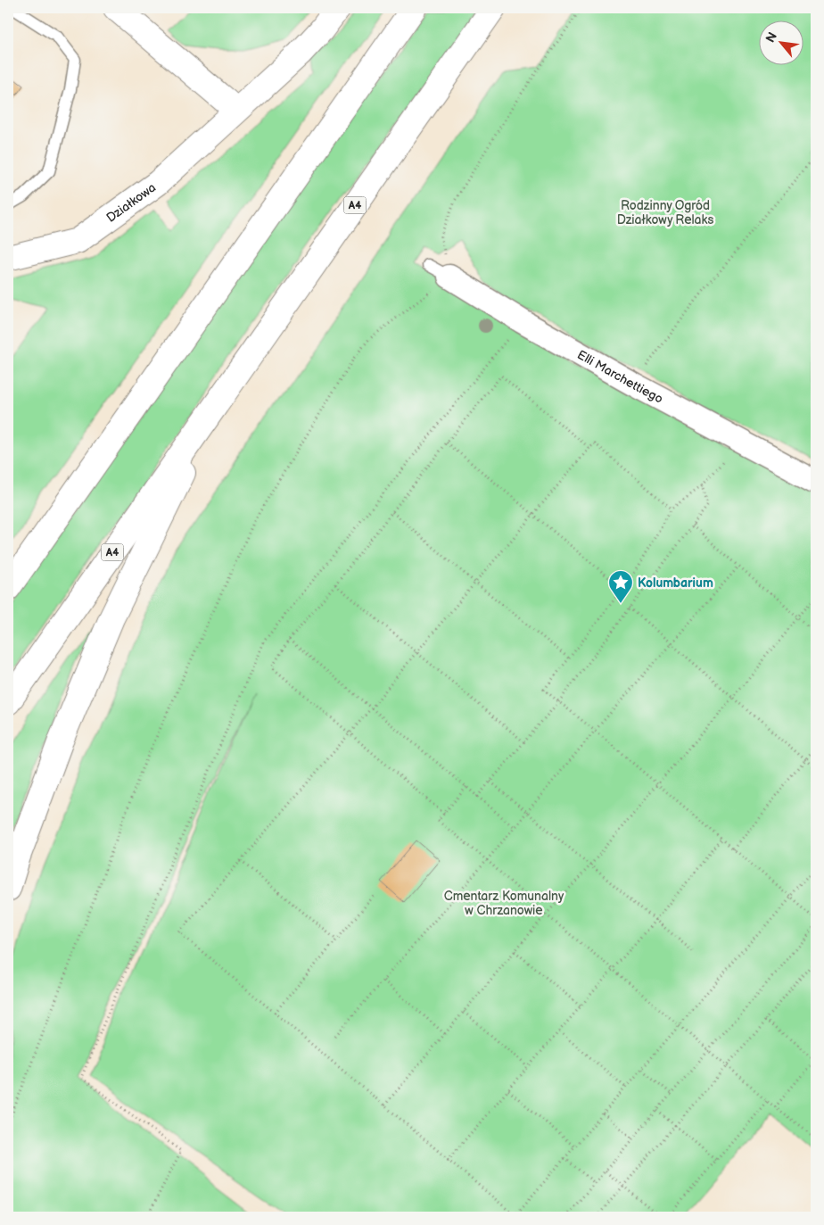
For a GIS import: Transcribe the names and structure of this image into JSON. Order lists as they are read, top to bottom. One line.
{"streets":{"main road":["Działkowa","A4"],"street":["Elli Marchettiego"]},"parks":["Rodzinny Ogród Działkowy Relaks","Cmentarz Komunalny w Chrzanowie"],"places":{"place":["Kolumbarium"]},"north":"top left"}
